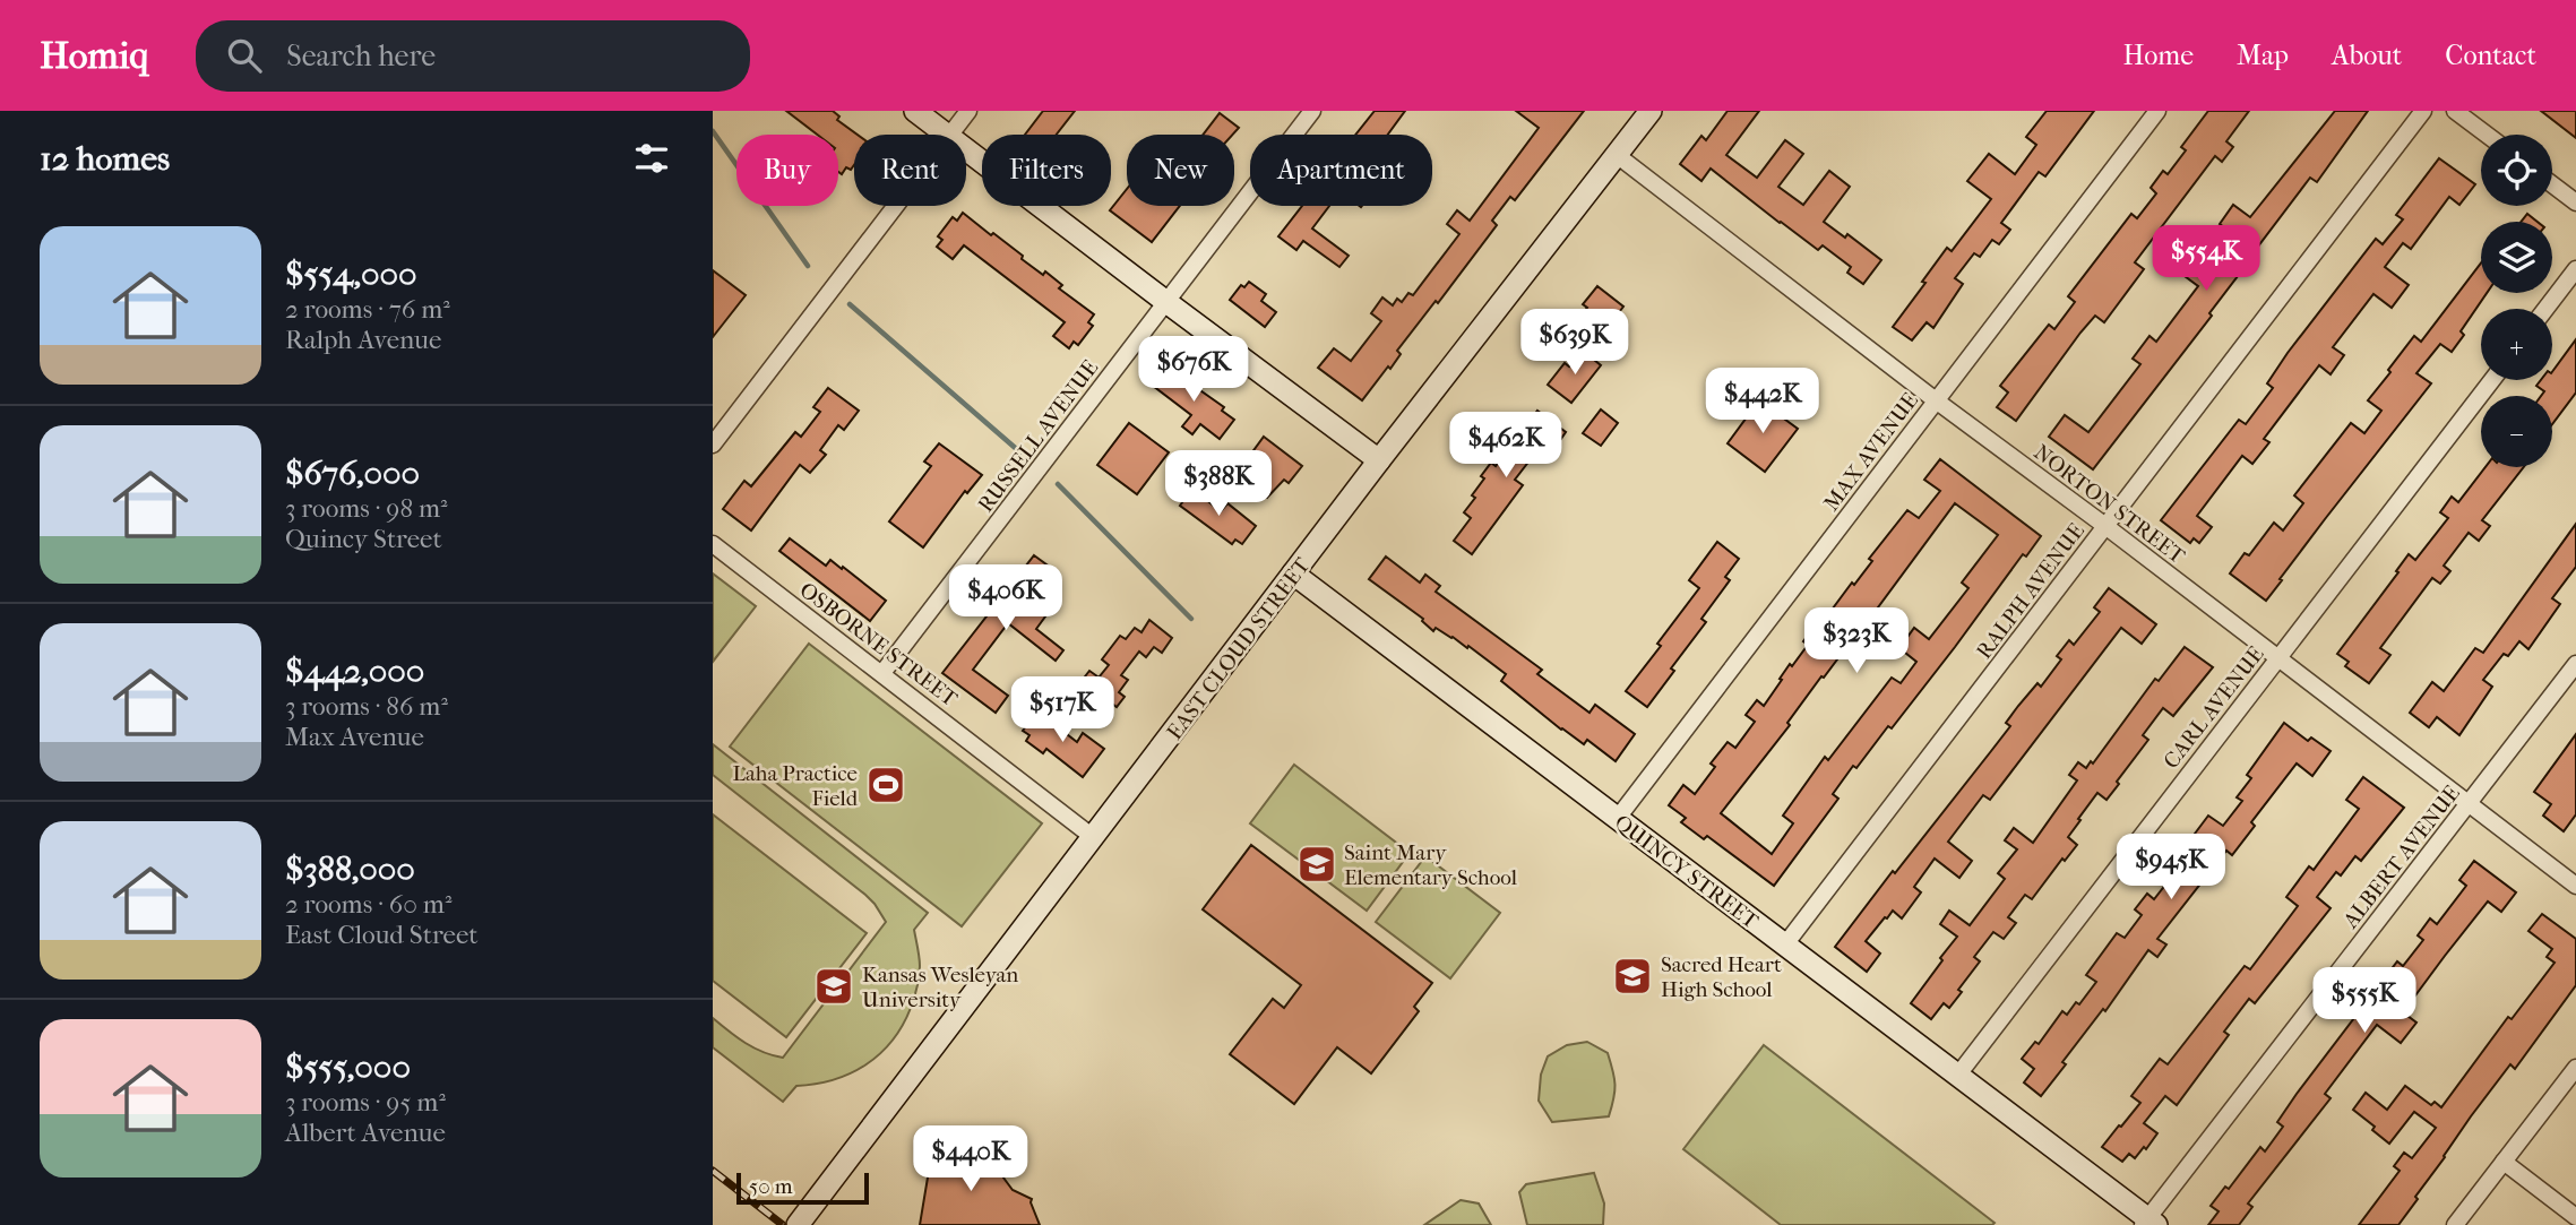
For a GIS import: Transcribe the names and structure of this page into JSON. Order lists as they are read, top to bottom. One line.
{"streets":{"street":["RUSSELL AVENUE","MAX AVENUE","NORTON STREET","RALPH AVENUE","OSBORNE STREET","EAST CLOUD STREET","CARL AVENUE","ALBERT AVENUE","QUINCY STREET"]},"crossings":[["RUSSELL AVENUE","OSBORNE STREET"],["MAX AVENUE","NORTON STREET"],["MAX AVENUE","QUINCY STREET"],["NORTON STREET","RALPH AVENUE"],["NORTON STREET","EAST CLOUD STREET"],["NORTON STREET","CARL AVENUE"],["NORTON STREET","ALBERT AVENUE"],["RALPH AVENUE","QUINCY STREET"],["OSBORNE STREET","EAST CLOUD STREET"],["EAST CLOUD STREET","QUINCY STREET"],["CARL AVENUE","QUINCY STREET"],["ALBERT AVENUE","QUINCY STREET"]],"places":{"sports":["Laha Practice Field"],"school or university":["Saint Mary Elementary School","Sacred Heart High School","Kansas Wesleyan University"]},"scale_bar":"50 m","page":{"header":"Homiq","search":"Search here","nav":["Home","Map","About","Contact"],"heading":"12 homes","map_buttons":["+","−"],"chip":["Buy","Rent","Filters","New","Apartment"],"list":[{"name":"$554,000","note":"2 rooms · 76 m² · Ralph Avenue"},{"name":"$676,000","note":"3 rooms · 98 m² · Quincy Street"},{"name":"$442,000","note":"3 rooms · 86 m² · Max Avenue"},{"name":"$388,000","note":"2 rooms · 60 m² · East Cloud Street"},{"name":"$555,000","note":"3 rooms · 95 m² · Albert Avenue"}],"price":["$554K","$639K","$676K","$442K","$462K","$388K","$406K","$323K","$517K","$945K","$555K","$440K"],"scale":"50 m"}}
